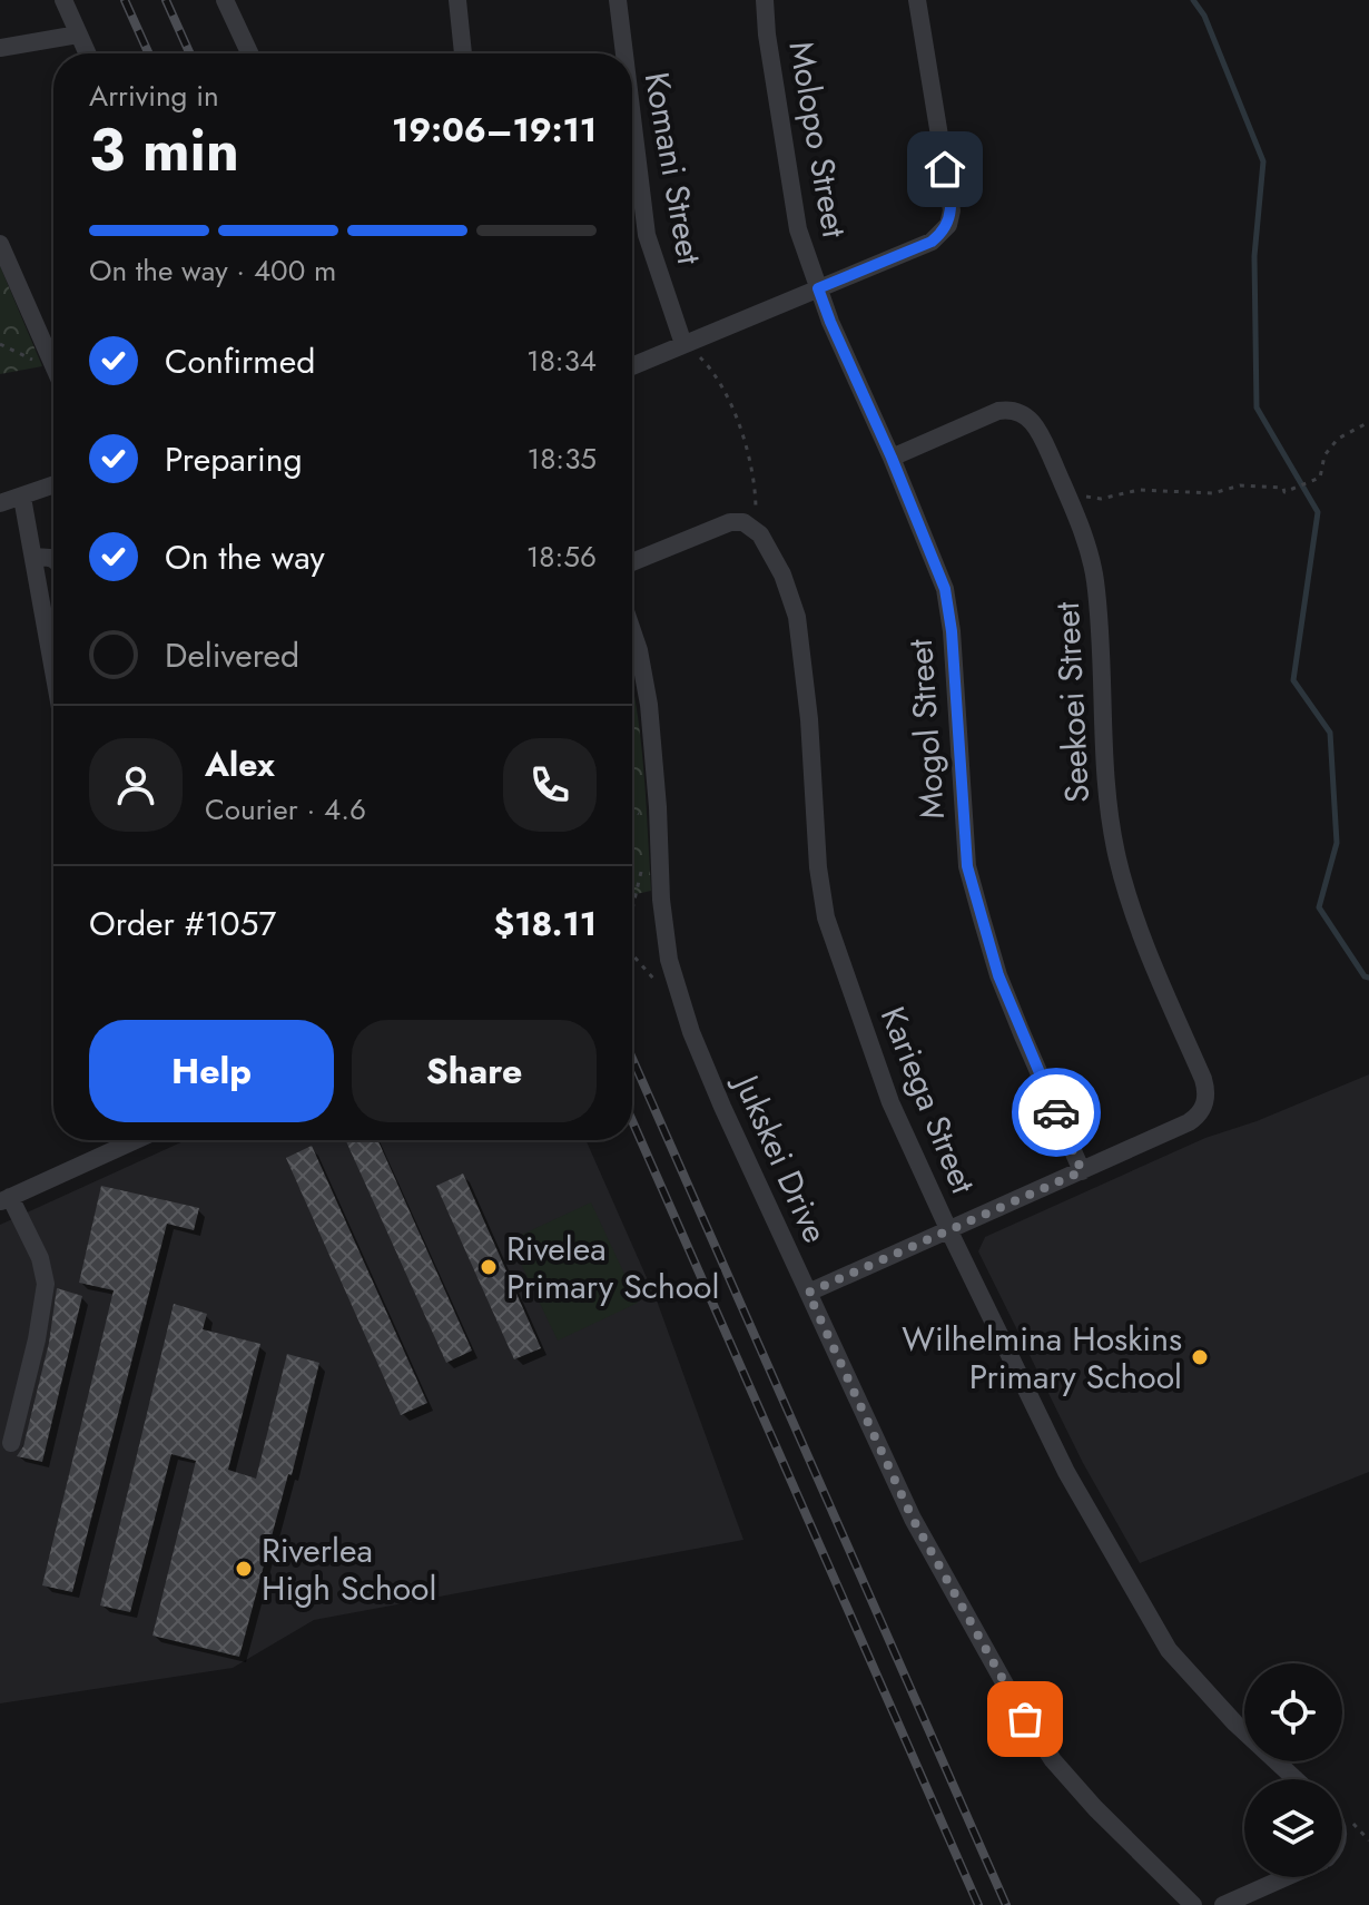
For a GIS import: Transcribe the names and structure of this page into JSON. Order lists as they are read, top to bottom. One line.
{"streets":{"street":["Molopo Street","Komani Street","Seekoei Street","Mogol Street","Kariega Street","Jukskei Drive"]},"crossings":[["Molopo Street","Mogol Street"],["Seekoei Street","Mogol Street"]],"places":["Rivelea Primary School","Wilhelmina Hoskins Primary School","Riverlea High School"],"page":{"heading":["3 min","Arriving in","19:06–19:11"],"panel":["Alex","Courier · 4.6","Order #1057","$18.11"],"bar":"On the way · 400 m","list":[["Confirmed","18:34"],["Preparing","18:35"],["On the way","18:56"],"Delivered"],"buttons":["Help","Share"]}}
